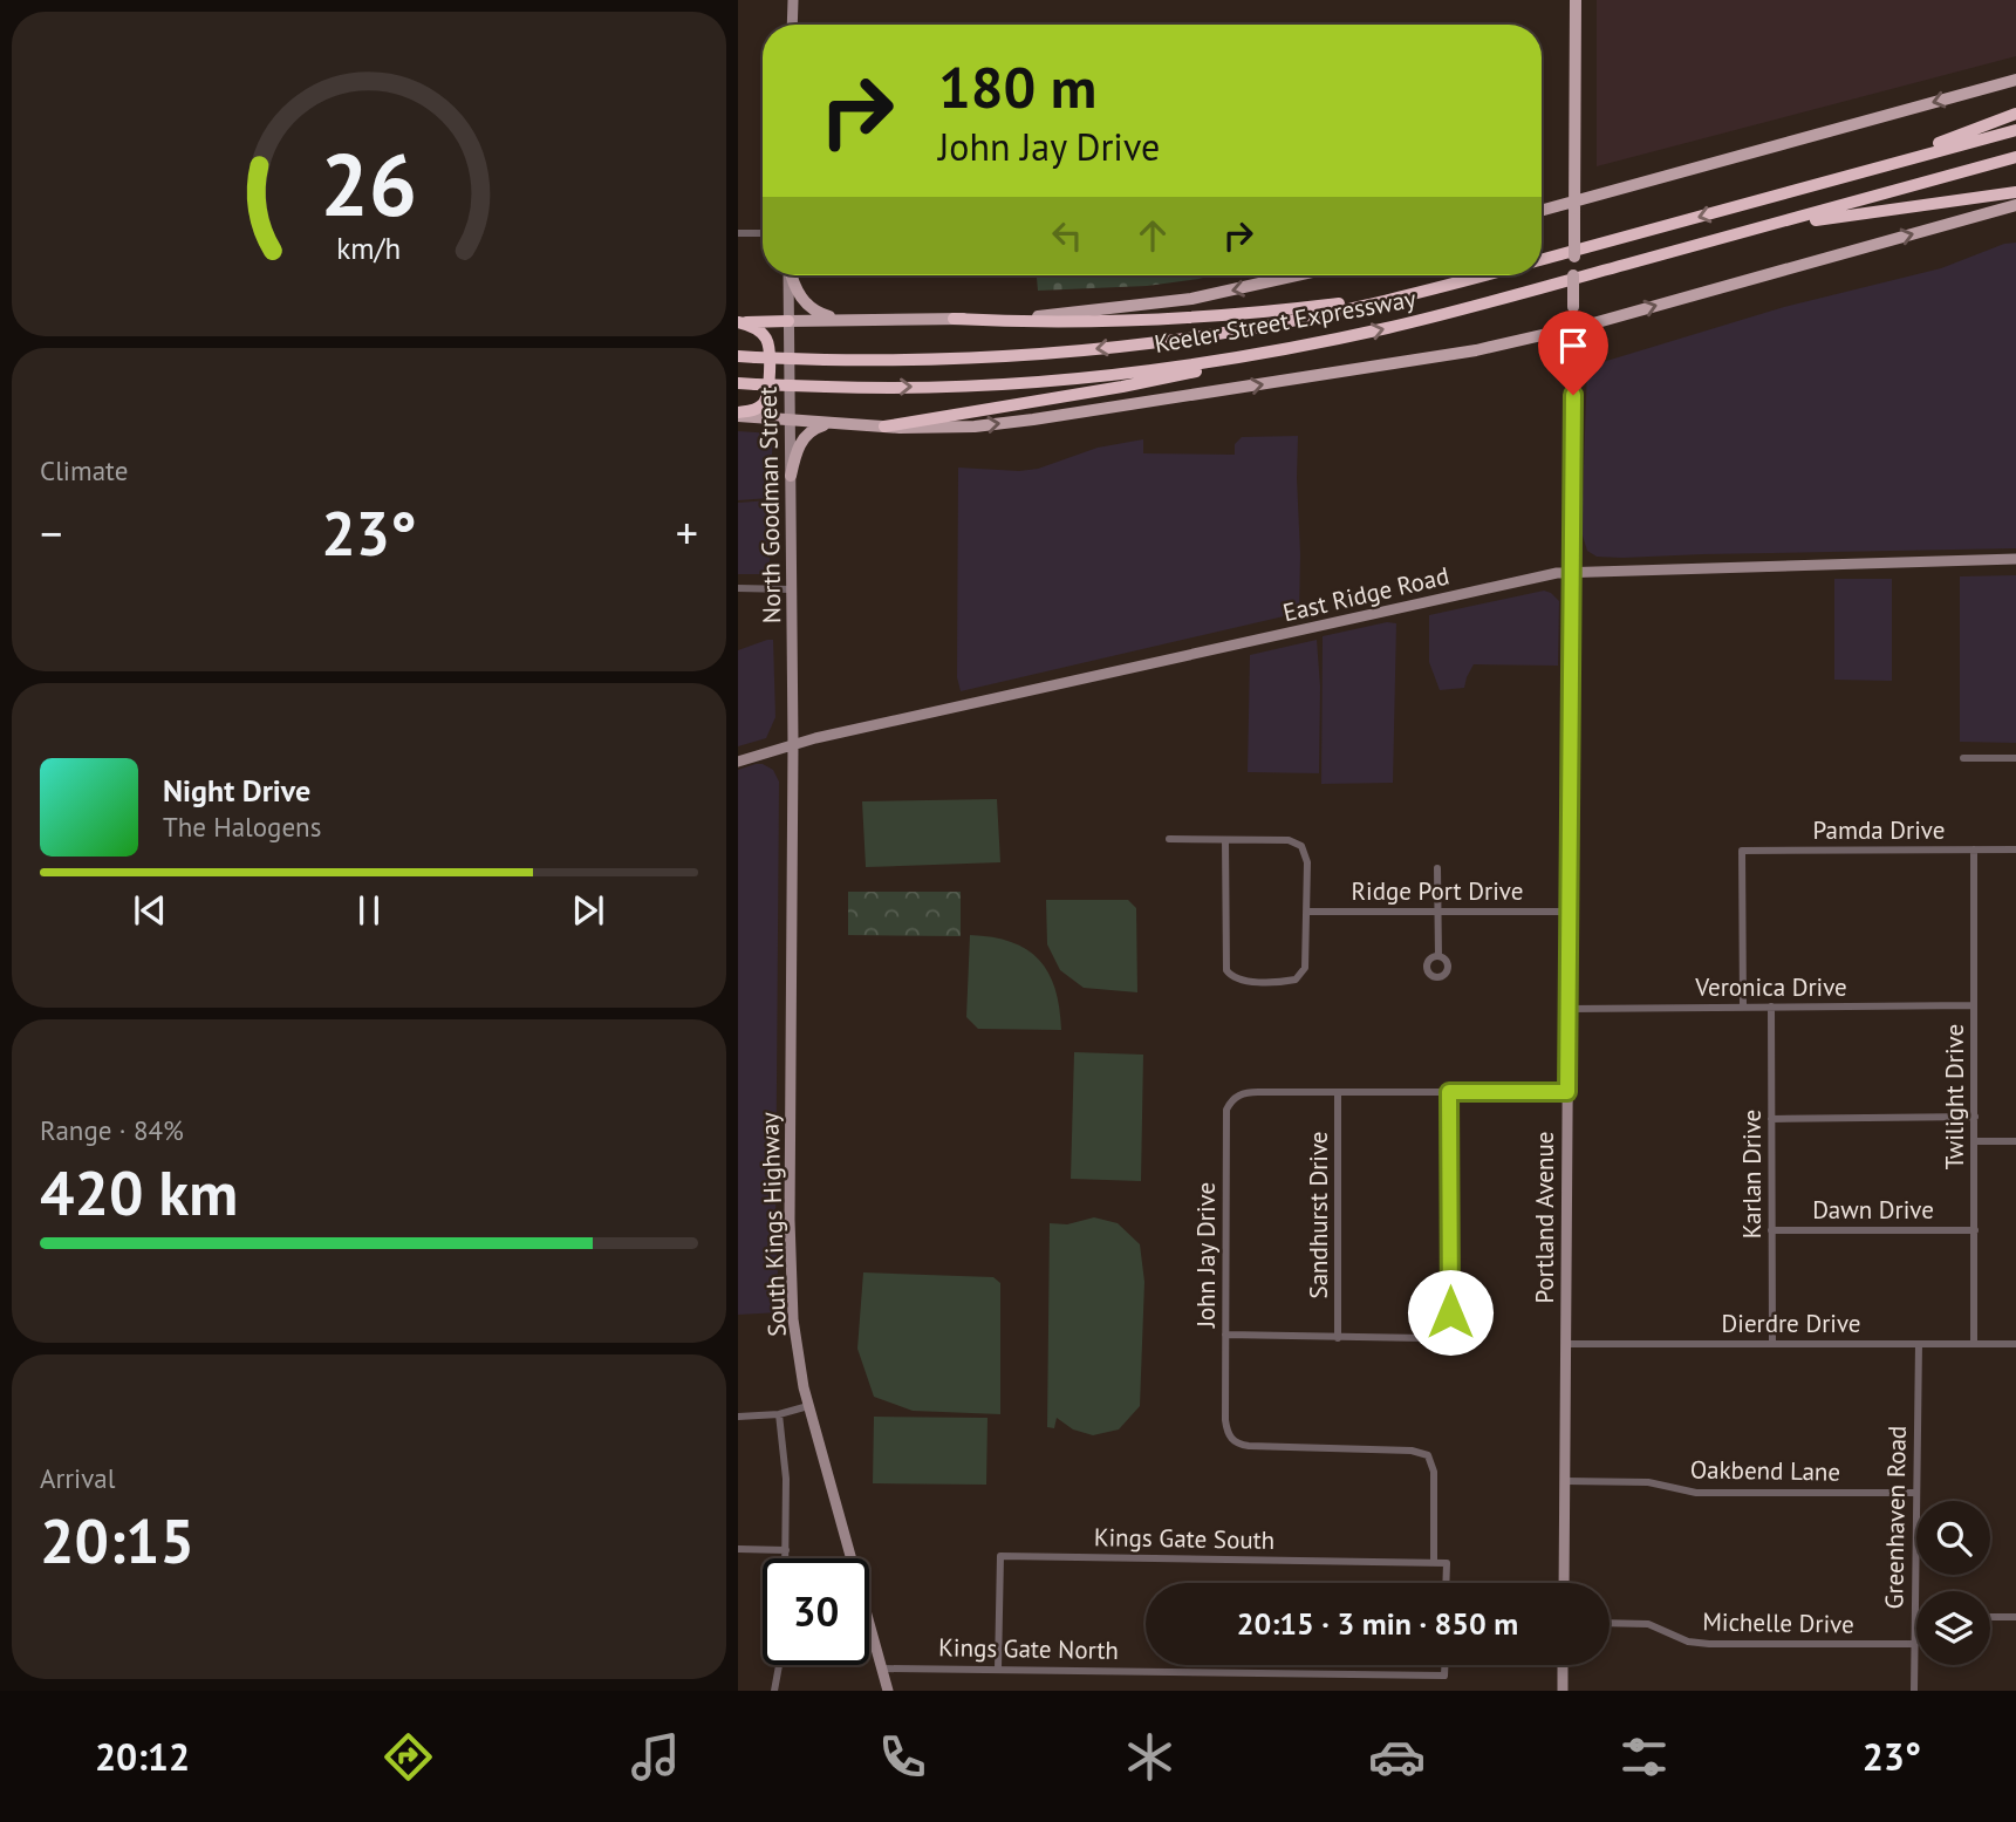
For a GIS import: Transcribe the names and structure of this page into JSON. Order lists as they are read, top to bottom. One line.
{"streets":{"highway":["Keeler Street Expressway"],"main road":["North Goodman Street","East Ridge Road","Portland Avenue","South Kings Highway"],"street":["Pamda Drive","Ridge Port Drive","Veronica Drive","Twilight Drive","Karlan Drive","Dawn Drive","Sandhurst Drive","John Jay Drive","Dierdre Drive","Oakbend Lane","Greenhaven Road","Kings Gate South","Michelle Drive","Kings Gate North"]},"crossings":[["North Goodman Street","East Ridge Road"],["North Goodman Street","South Kings Highway"],["East Ridge Road","Portland Avenue"],["East Ridge Road","South Kings Highway"],["Pamda Drive","Veronica Drive"],["Pamda Drive","Twilight Drive"],["Ridge Port Drive","Portland Avenue"],["Veronica Drive","Twilight Drive"],["Veronica Drive","Karlan Drive"],["Veronica Drive","Portland Avenue"],["Twilight Drive","Dawn Drive"],["Twilight Drive","Dierdre Drive"],["Karlan Drive","Dawn Drive"],["Karlan Drive","Dierdre Drive"],["Sandhurst Drive","John Jay Drive"],["Portland Avenue","John Jay Drive"],["Portland Avenue","Dierdre Drive"],["Portland Avenue","Oakbend Lane"],["South Kings Highway","Kings Gate North"],["John Jay Drive","Kings Gate South"],["Dierdre Drive","Greenhaven Road"],["Oakbend Lane","Greenhaven Road"],["Greenhaven Road","Michelle Drive"],["Kings Gate South","Kings Gate North"]],"page":{"turn":["180 m","John Jay Drive"],"tile":["Climate",["Range · 84%","420 km"],["Arrival","20:15"]],"heat":["−","23°","+"],"song":["Night Drive","The Halogens"],"limit":"30","trip":"20:15 · 3 min · 850 m","tabs":["20:12","23°"],"gauge":["26","km/h"]}}
